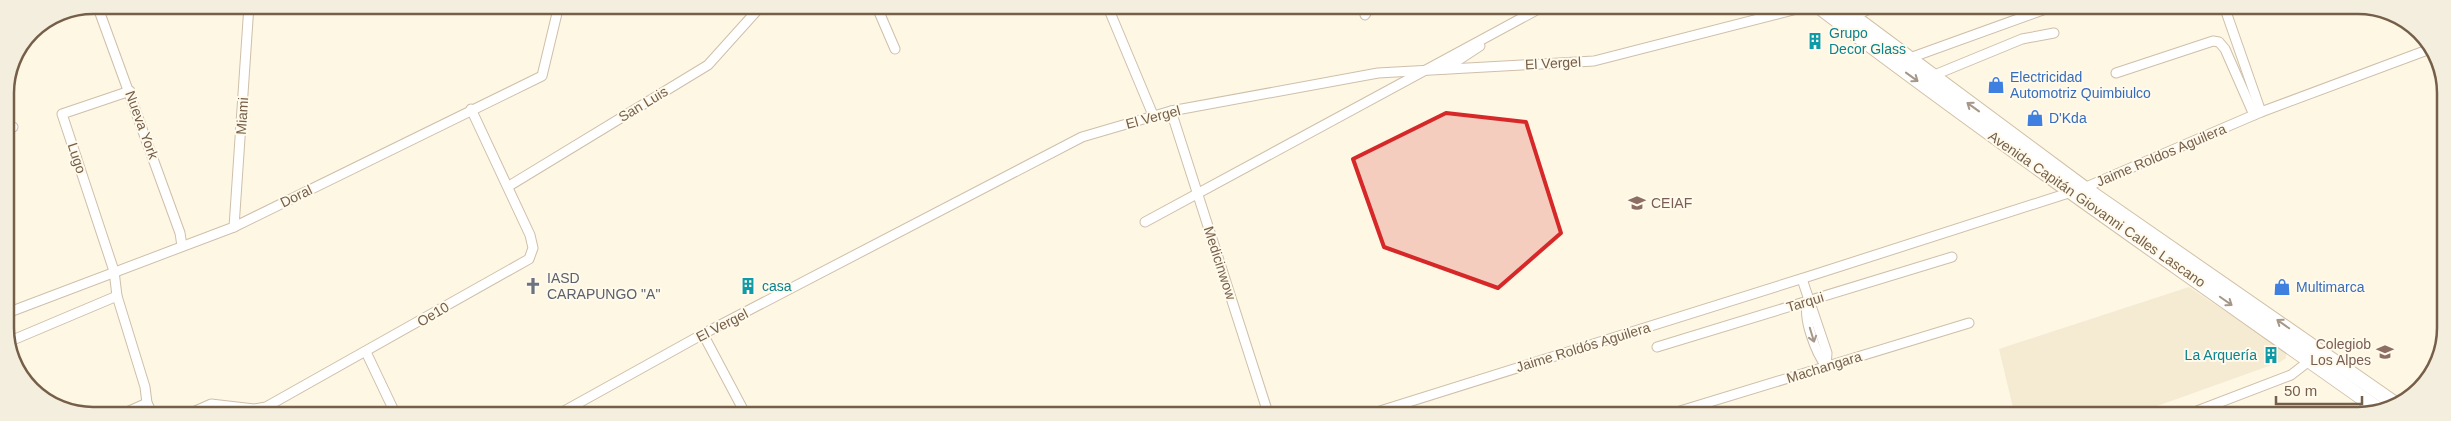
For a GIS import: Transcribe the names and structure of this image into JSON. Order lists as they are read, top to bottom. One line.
{"streets":{"main road":["Avenida Capitán Giovanni Calles Lascano"],"street":["El Vergel","San Luis","Miami","Nueva York","Jaime Roldos Aguilera","Lugo","Doral","Medicinwow","Tarqui","Oe10","Jaime Roldós Aguilera","Machangara"]},"crossings":[["El Vergel","Medicinwow"],["San Luis","Oe10"],["Miami","Doral"],["Nueva York","Lugo"],["Nueva York","Doral"],["Jaime Roldos Aguilera","Avenida Capitán Giovanni Calles Lascano"],["Jaime Roldos Aguilera","Jaime Roldós Aguilera"],["Lugo","Doral"],["Doral","Oe10"]],"places":{"building":["Grupo Decor Glass","casa","La Arquería"],"shop":["Electricidad Automotriz Quimbiulco","D'Kda","Multimarca"],"school or university":["CEIAF","Colegiob Los Alpes"],"church":["IASD CARAPUNGO \"A\""]},"scale_bar":"50 m"}
